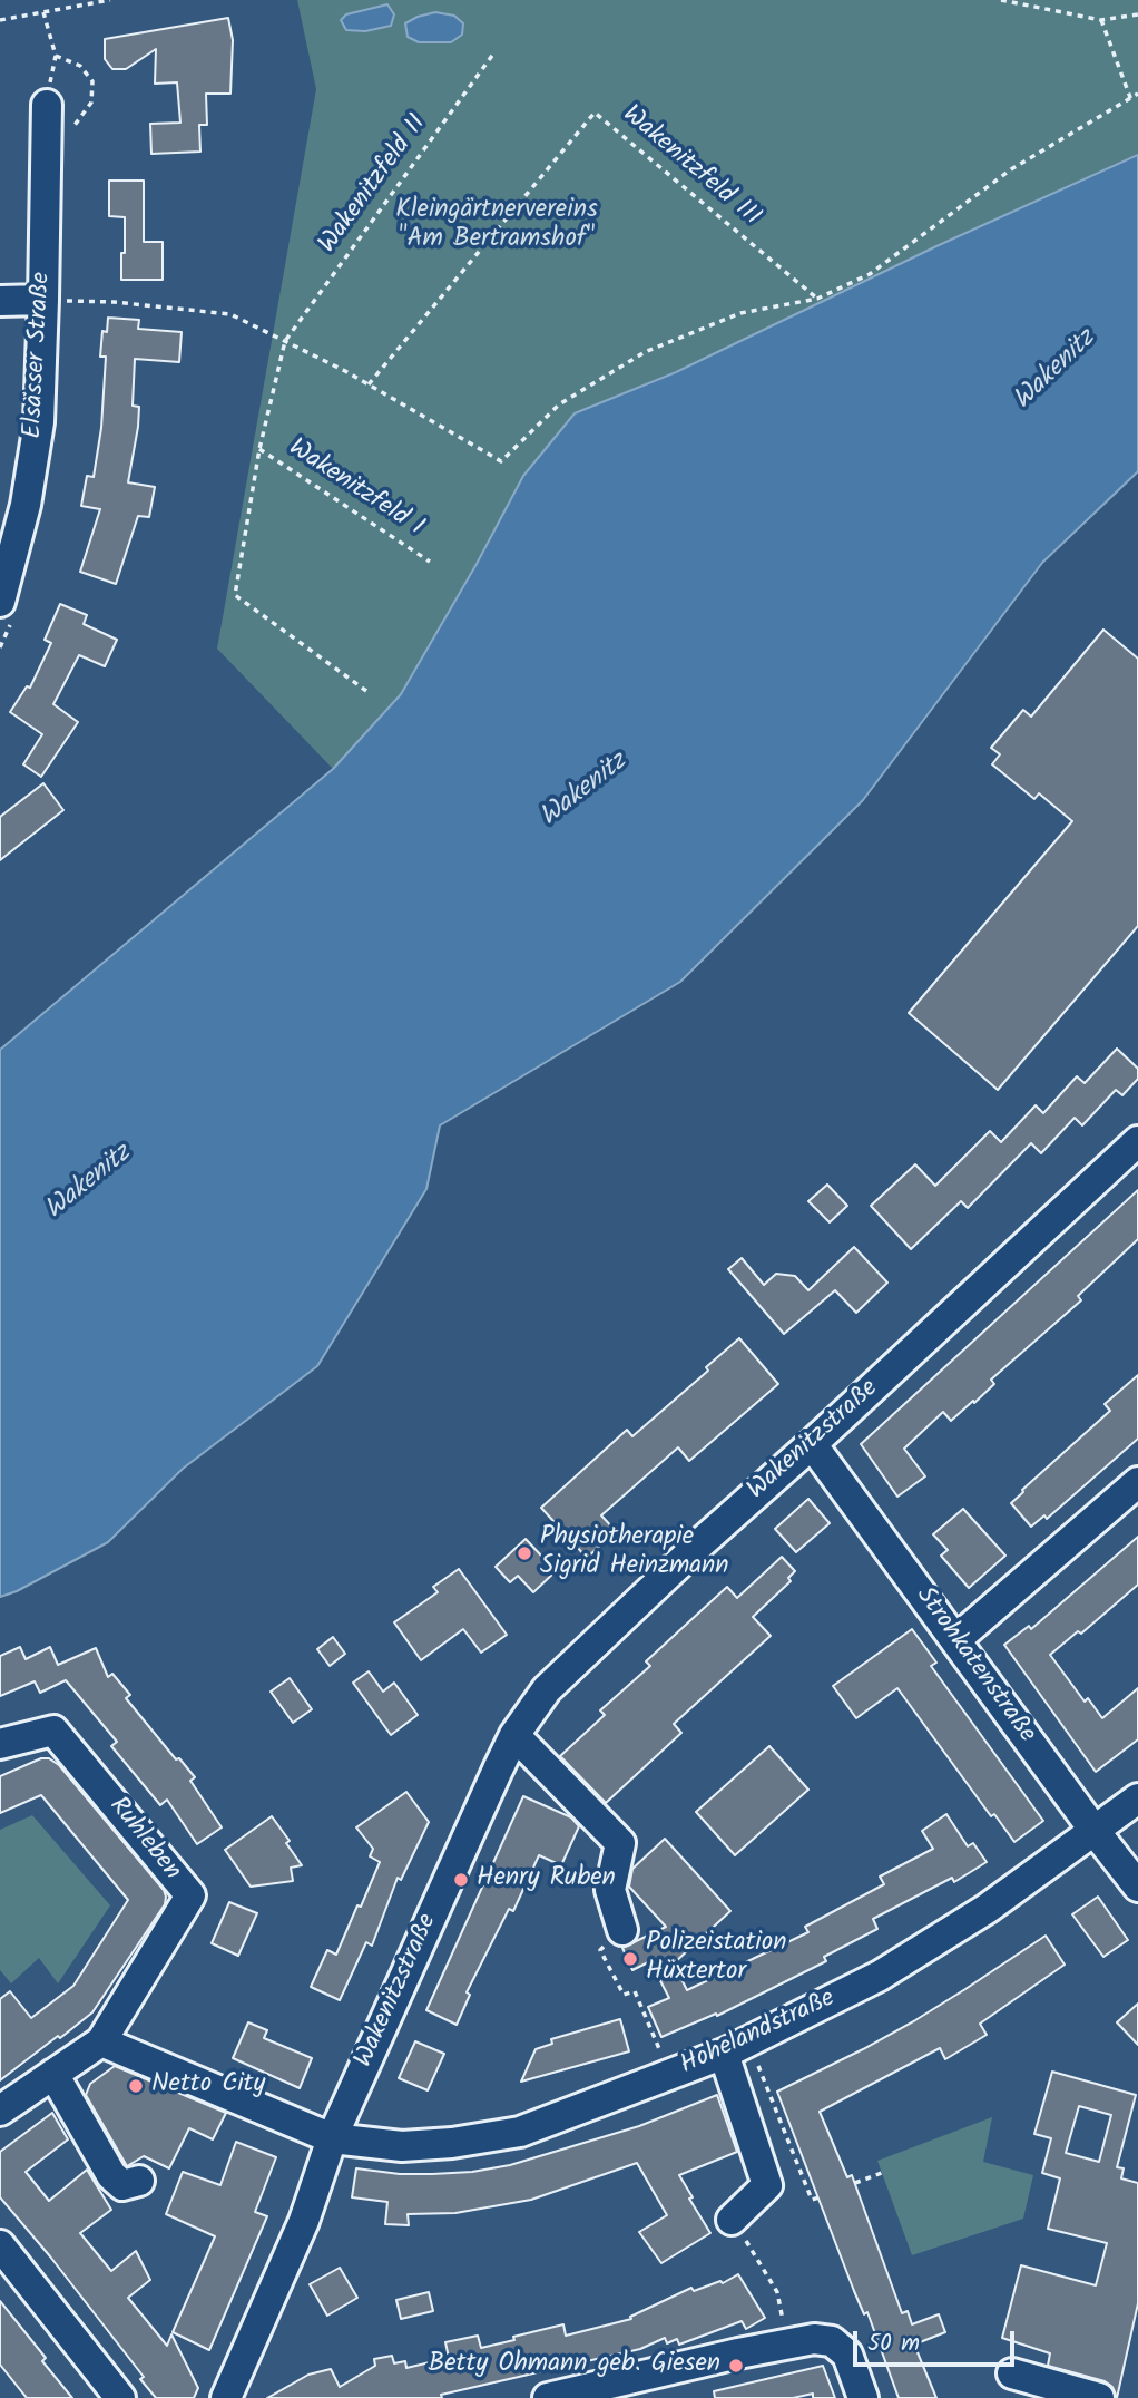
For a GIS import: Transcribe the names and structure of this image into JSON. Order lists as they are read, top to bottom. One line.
{"streets":{"street":["Elsässer Straße","Wakenitzstraße","Strohkatenstraße","Ruhleben","Hohelandstraße"],"path":["Wakenitzfeld III","Wakenitzfeld II","Wakenitzfeld I"]},"crossings":[["Wakenitzfeld II","Wakenitzfeld I"],["Wakenitzstraße","Strohkatenstraße"],["Wakenitzstraße","Hohelandstraße"],["Strohkatenstraße","Hohelandstraße"],["Ruhleben","Hohelandstraße"]],"water":["Wakenitz"],"parks":["Kleingärtnervereins \"Am Bertramshof\""],"places":["Physiotherapie Sigrid Heinzmann","Henry Ruben","Polizeistation Hüxtertor","Netto City","Betty Ohmann geb. Giesen"],"scale_bar":"50 m"}
